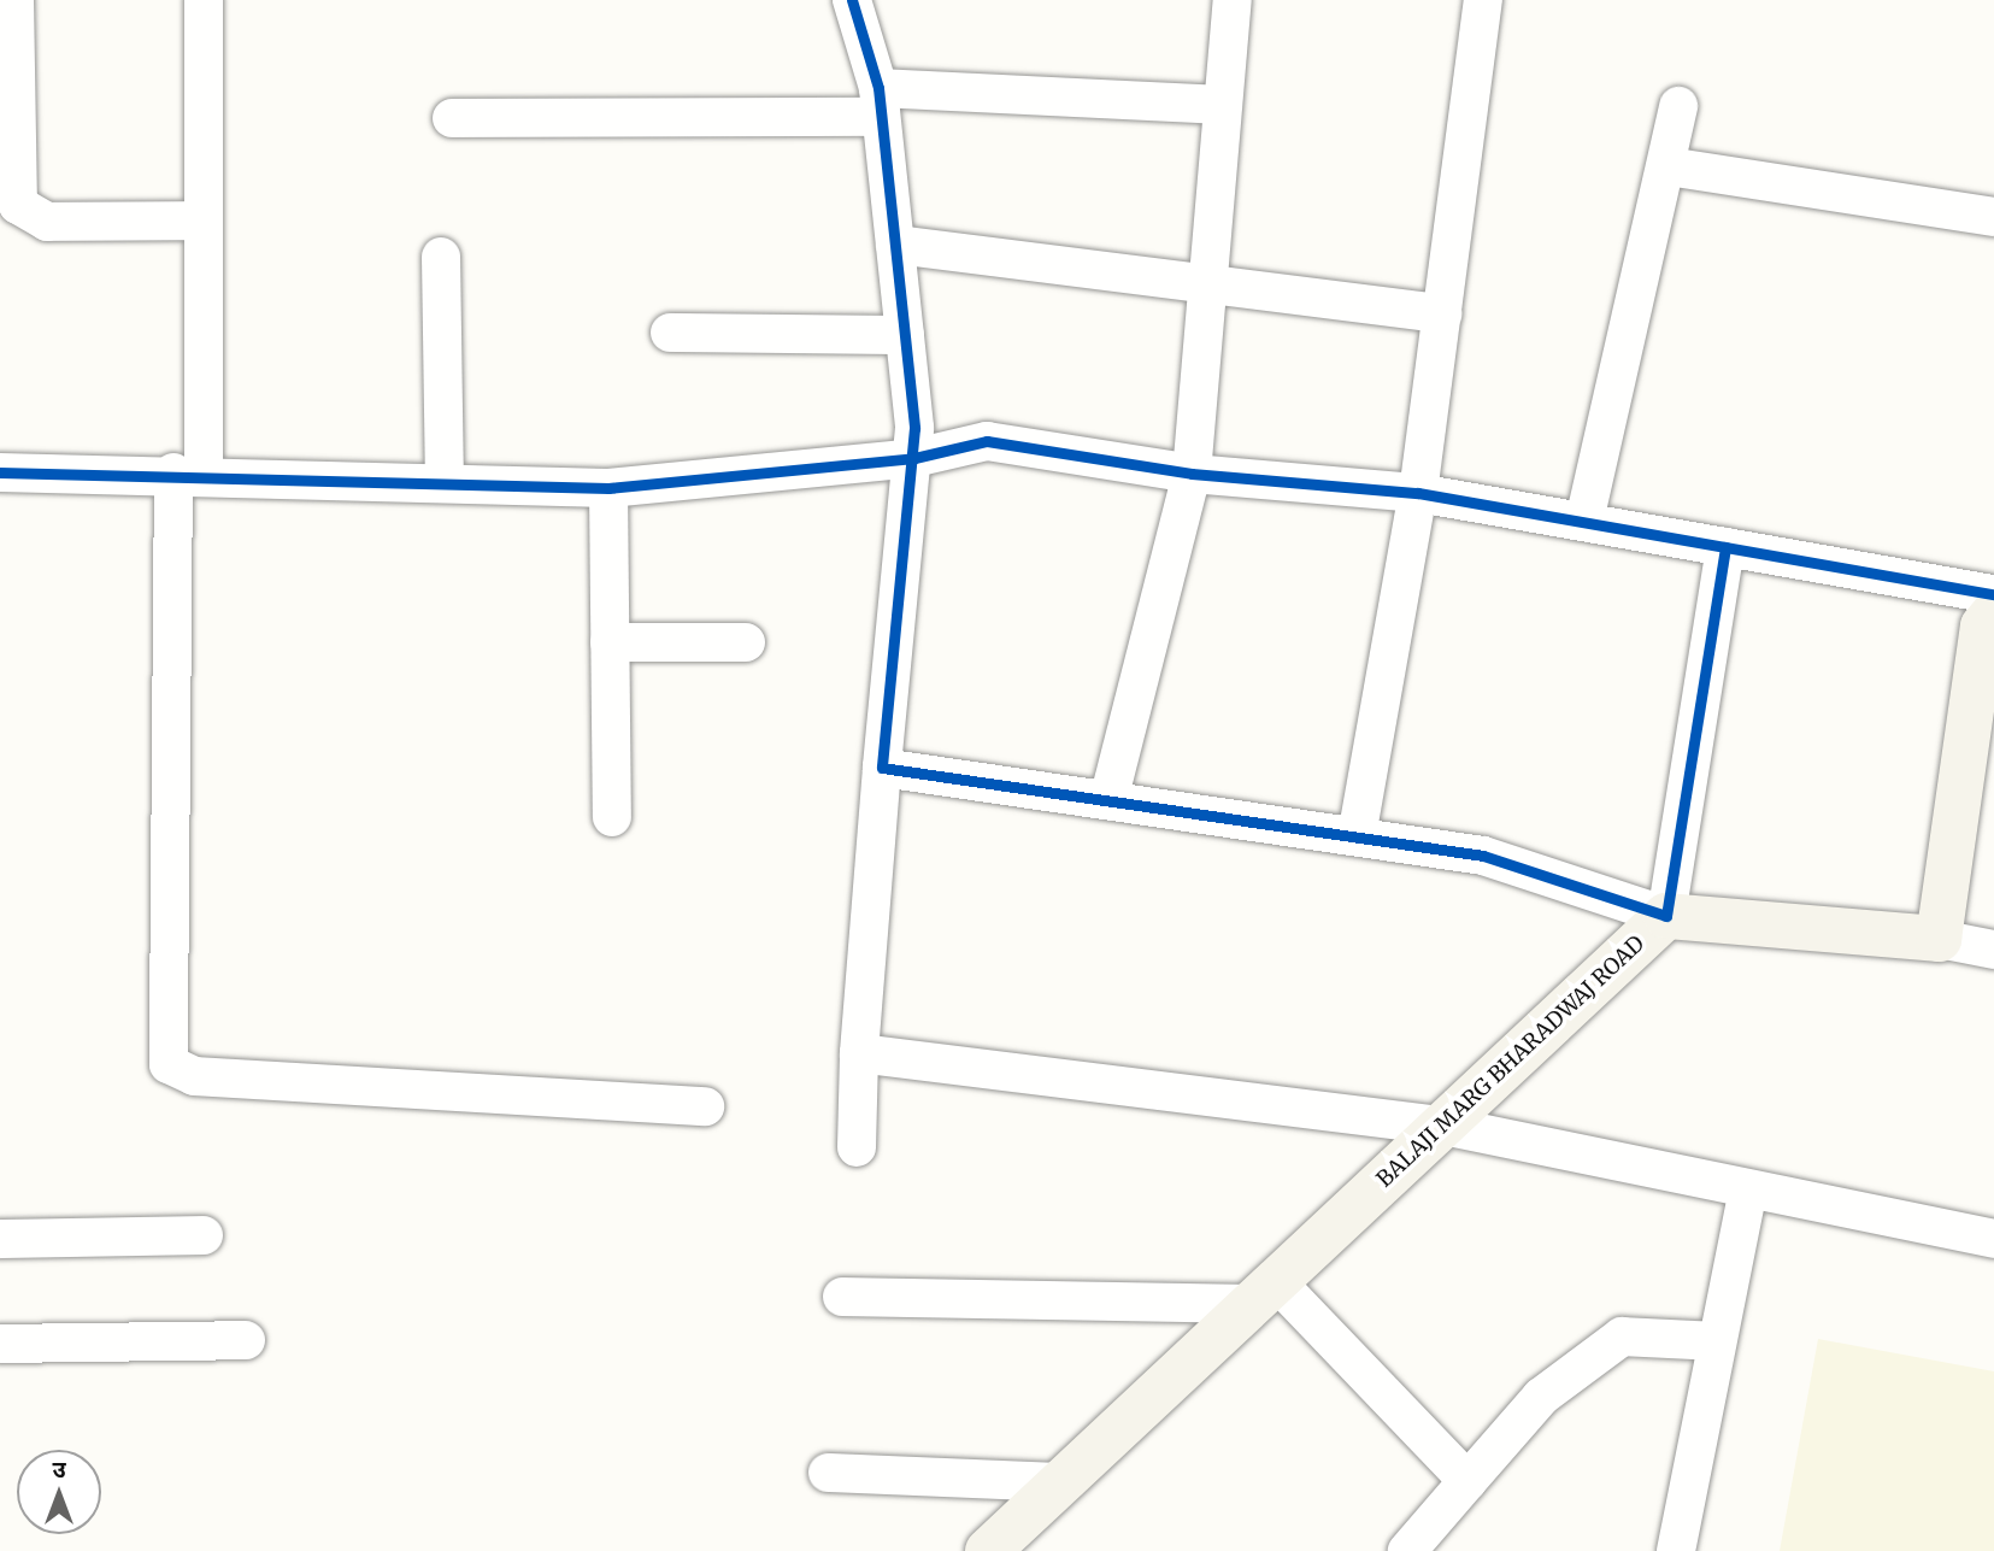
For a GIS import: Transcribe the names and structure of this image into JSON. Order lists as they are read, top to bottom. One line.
{"streets":{"street":["BALAJI MARG BHARADWAJ ROAD"]},"north":"top"}
